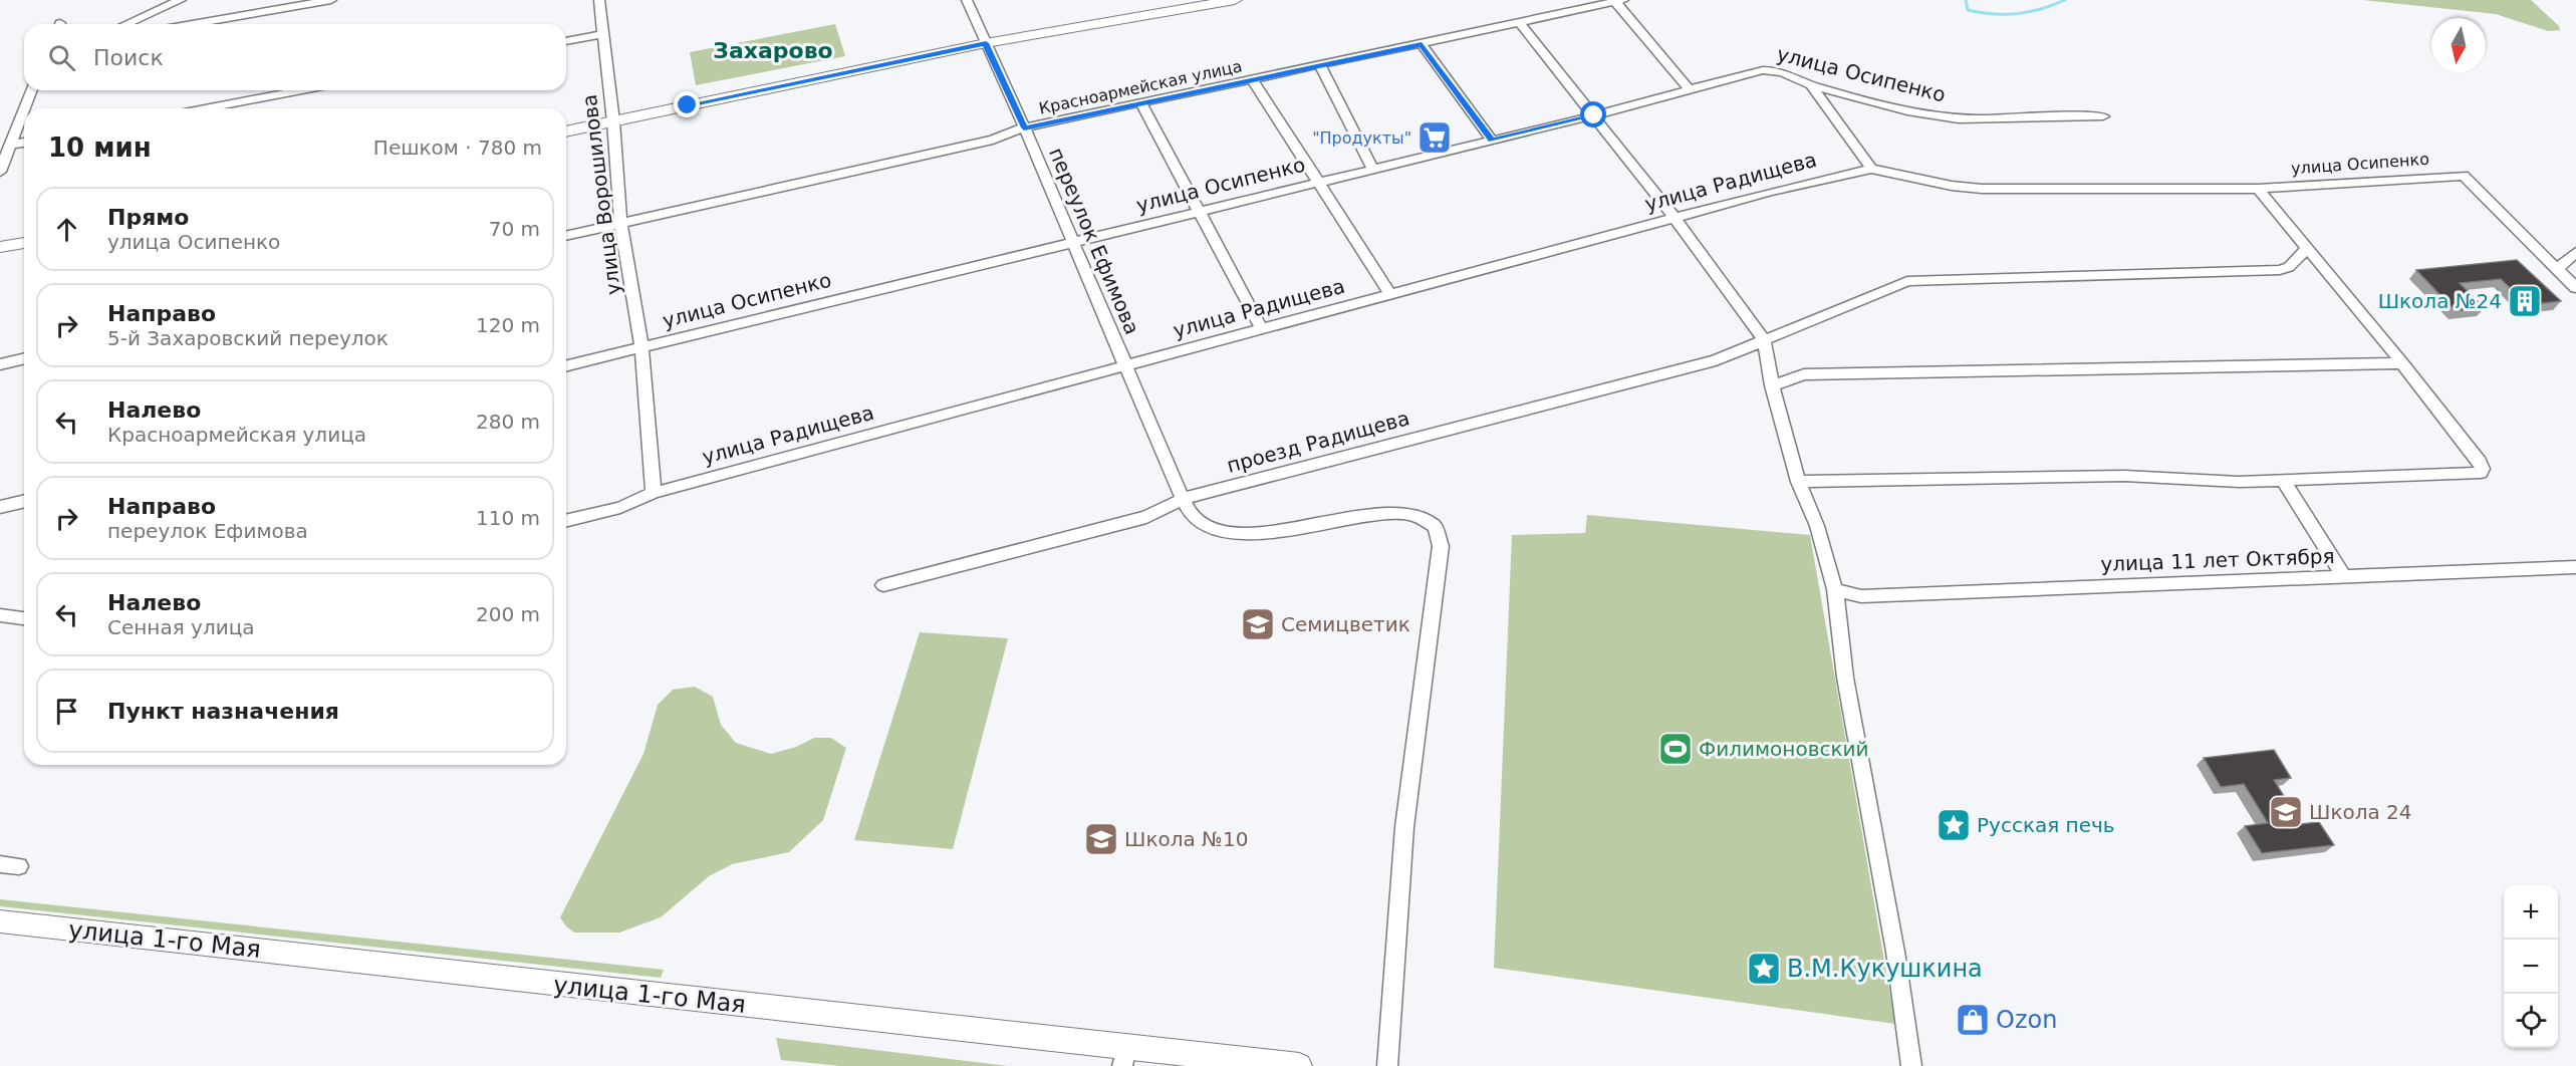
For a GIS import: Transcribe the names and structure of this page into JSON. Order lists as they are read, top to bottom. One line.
{"streets":{"street":["улица Осипенко","Красноармейская улица","улица Радищева","улица Ворошилова","переулок Ефимова","проезд Радищева","улица 11 лет Октября","улица 1-го Мая"]},"crossings":[["улица Осипенко","улица Радищева"],["улица Осипенко","улица Ворошилова"],["улица Осипенко","переулок Ефимова"],["Красноармейская улица","улица Ворошилова"],["Красноармейская улица","переулок Ефимова"],["улица Радищева","улица Ворошилова"],["улица Радищева","переулок Ефимова"],["переулок Ефимова","проезд Радищева"]],"districts":["Захарово"],"places":{"supermarket":["\"Продукты\""],"building":["Школа №24"],"school or university":["Семицветик","Школа 24","Школа №10"],"sports":["Филимоновский"],"place":["Русская печь","В.М.Кукушкина"],"shop":["Ozon"]},"north":"bottom","page":{"search":"Поиск","heading":["10 мин","Пешком · 780 m"],"list":[["Прямо","улица Осипенко","70 m"],["Направо","5-й Захаровский переулок","120 m"],["Налево","Красноармейская улица","280 m"],["Направо","переулок Ефимова","110 m"],["Налево","Сенная улица","200 m"],"Пункт назначения"],"map_buttons":["+","−"]}}
